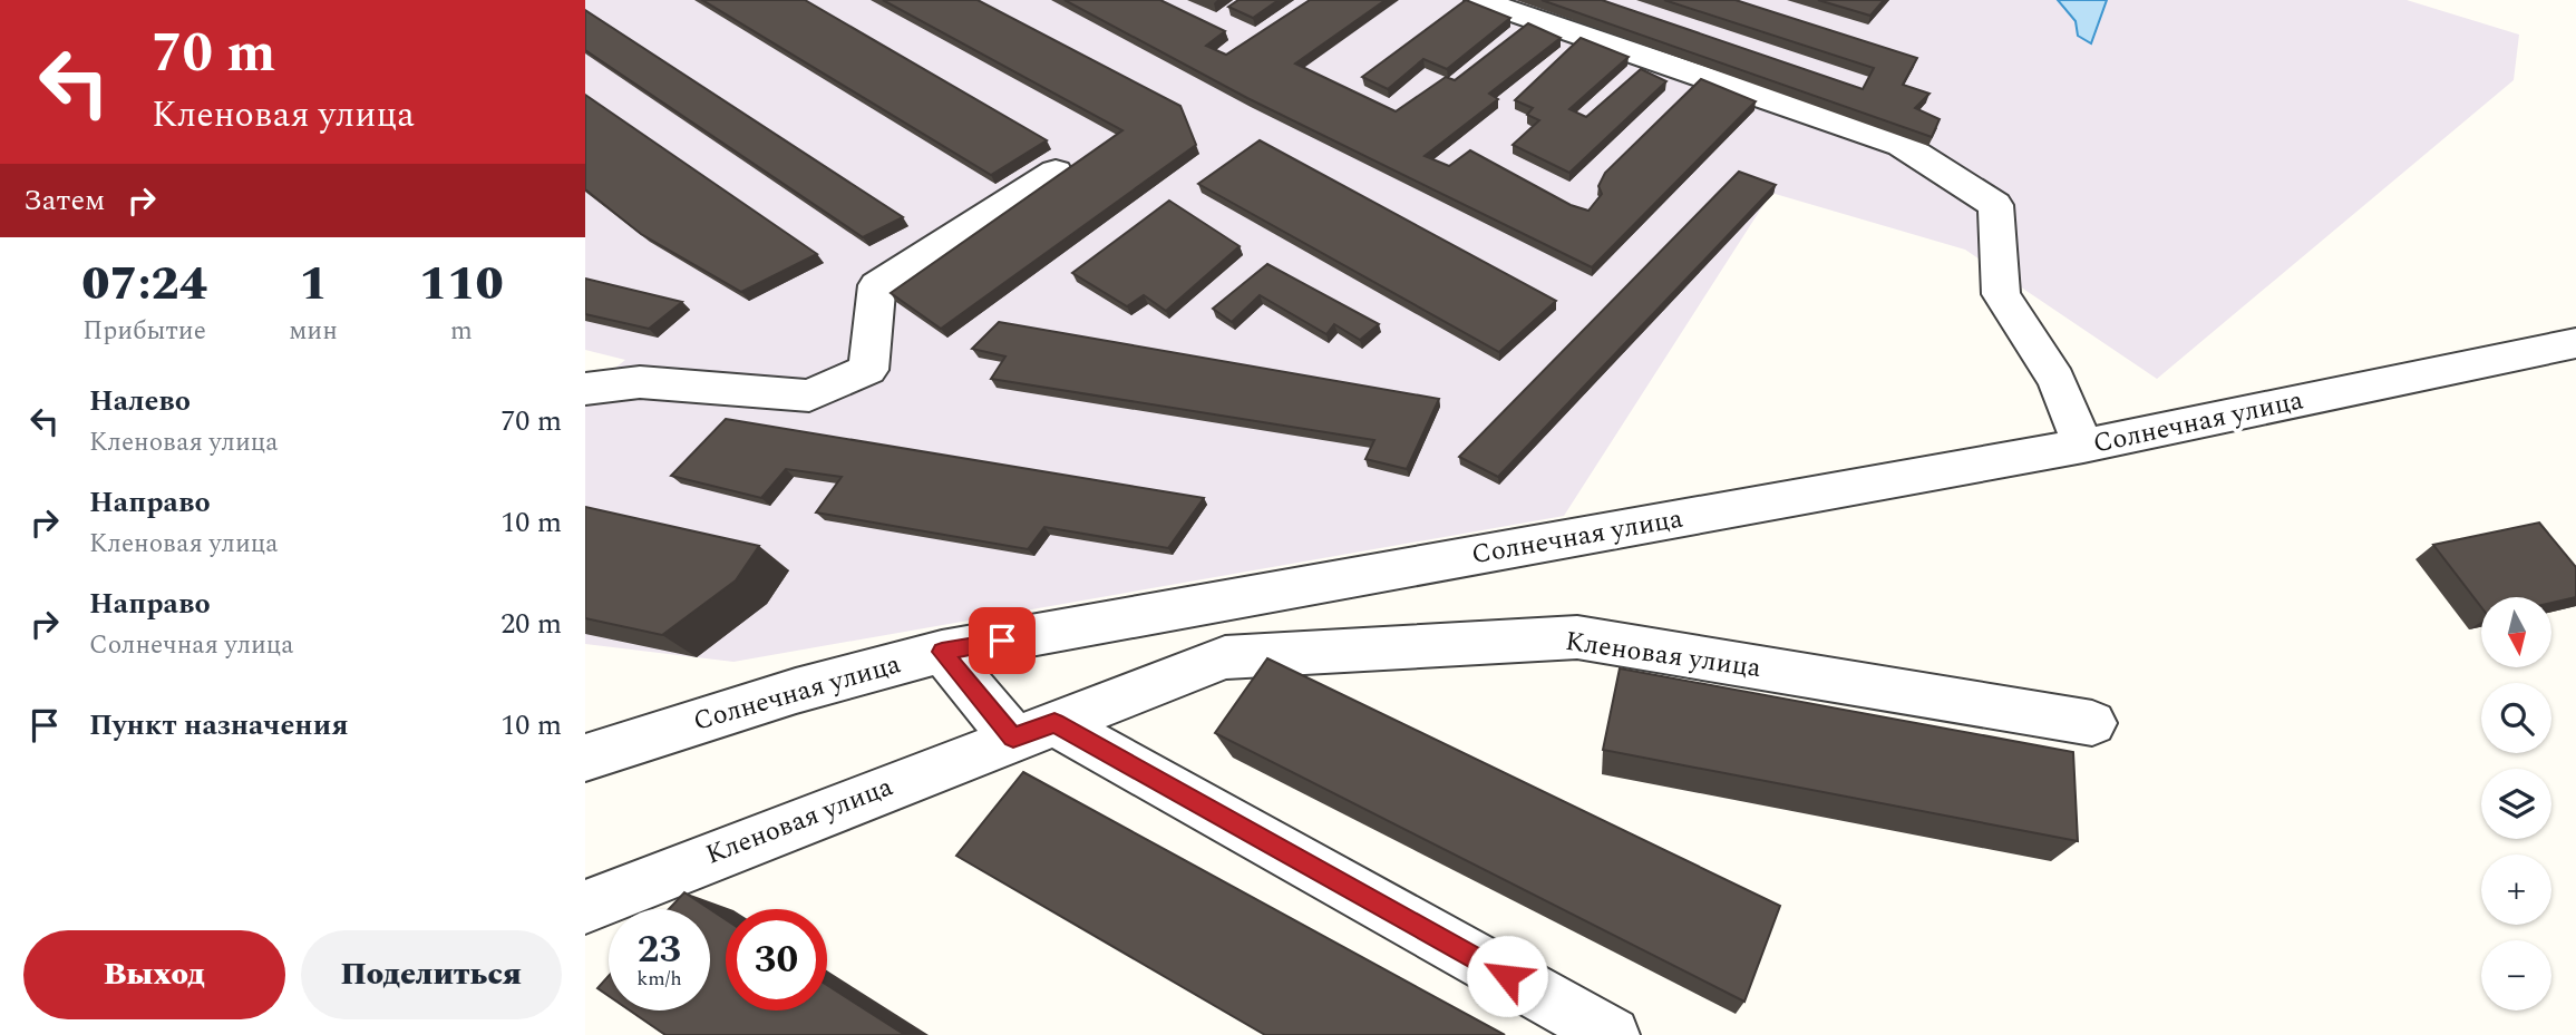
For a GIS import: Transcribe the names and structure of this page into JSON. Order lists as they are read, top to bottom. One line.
{"streets":{"street":["Солнечная улица","Кленовая улица"]},"north":"bottom","page":{"turn":["70 m","Кленовая улица"],"then":"Затем","eta":["07:24","Прибытие","1","мин","110","m"],"list":[{"name":"Налево","note":"Кленовая улица","value":"70 m"},{"name":"Направо","note":"Кленовая улица","value":"10 m"},{"name":"Направо","note":"Солнечная улица","value":"20 m"},{"name":"Пункт назначения","value":"10 m"}],"map_buttons":["+","−"],"speed":"23 km/h","limit":"30","buttons":["Выход","Поделиться"]}}
